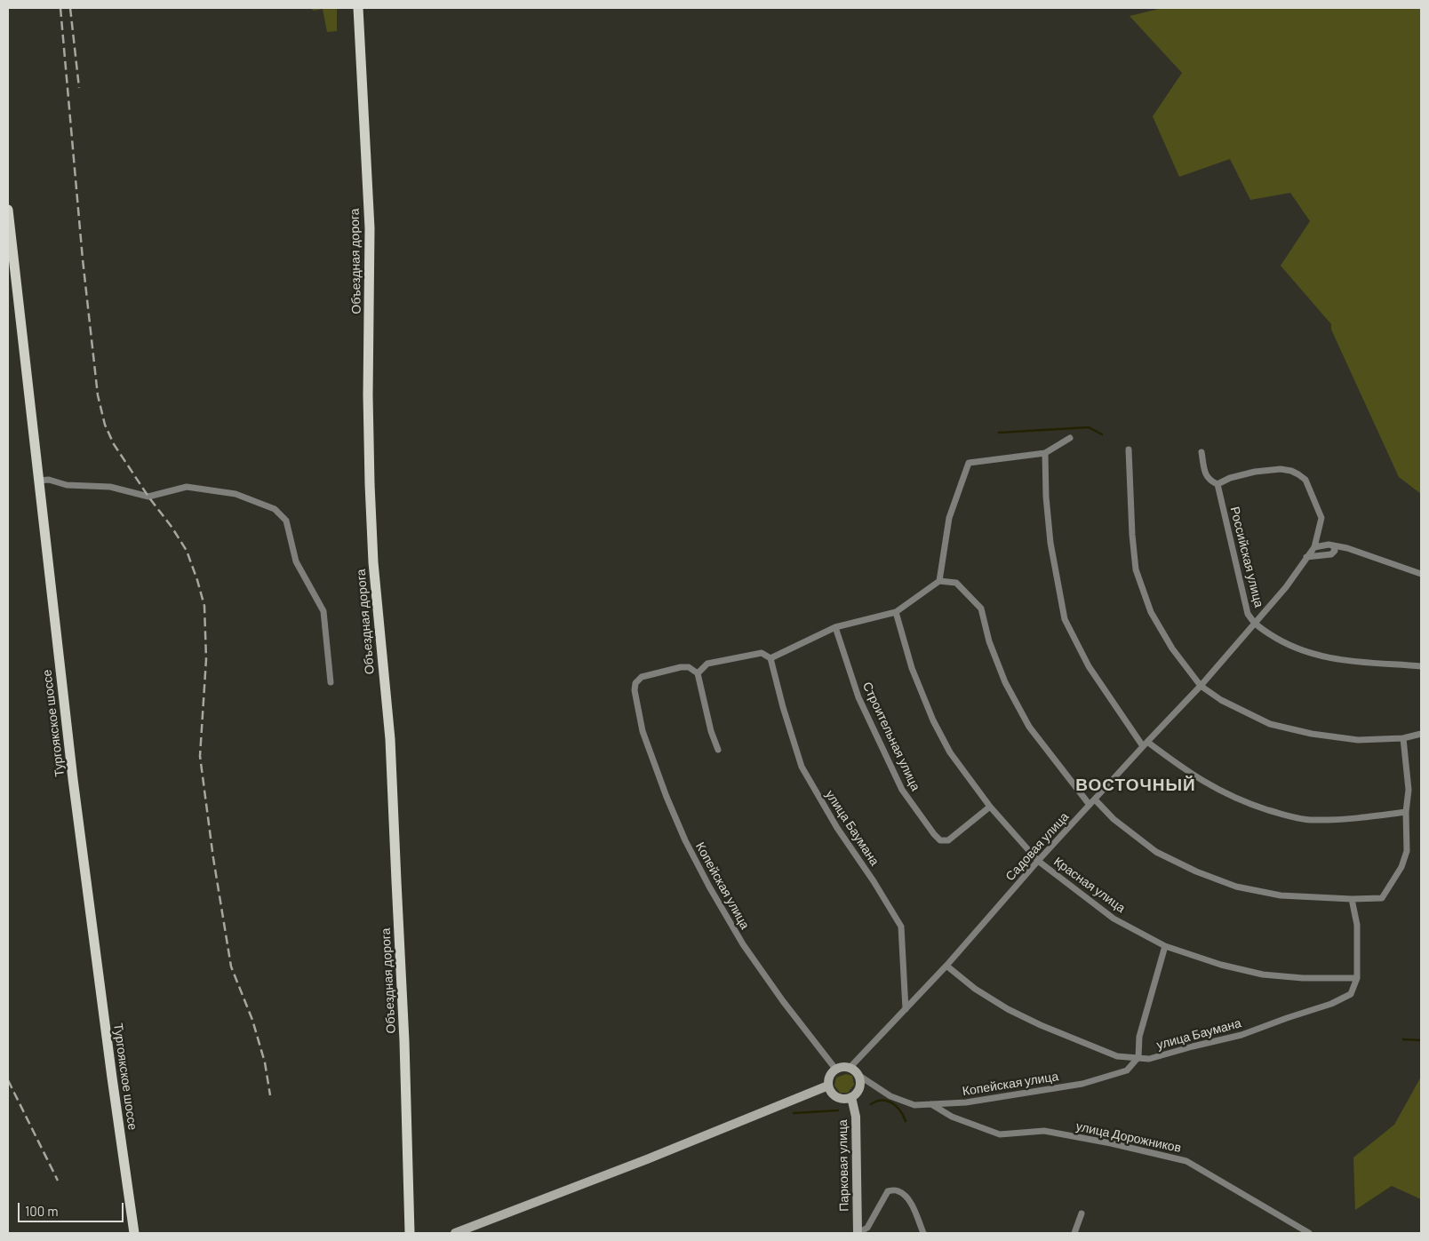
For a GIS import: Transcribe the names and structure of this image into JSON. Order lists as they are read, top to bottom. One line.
{"streets":{"main road":["Объездная дорога","Тургоякское шоссе"],"street":["Российская улица","Строительная улица","улица Баумана","Садовая улица","Красная улица","Копейская улица","улица Дорожников","Парковая улица"]},"crossings":[["Российская улица","Садовая улица"],["Строительная улица","Красная улица"],["улица Баумана","Садовая улица"],["улица Баумана","Красная улица"],["улица Баумана","Копейская улица"],["Садовая улица","Красная улица"],["Садовая улица","Копейская улица"],["Садовая улица","Парковая улица"],["Копейская улица","улица Дорожников"],["Копейская улица","Парковая улица"]],"districts":["ВОСТОЧНЫЙ"],"scale_bar":"100 m"}
